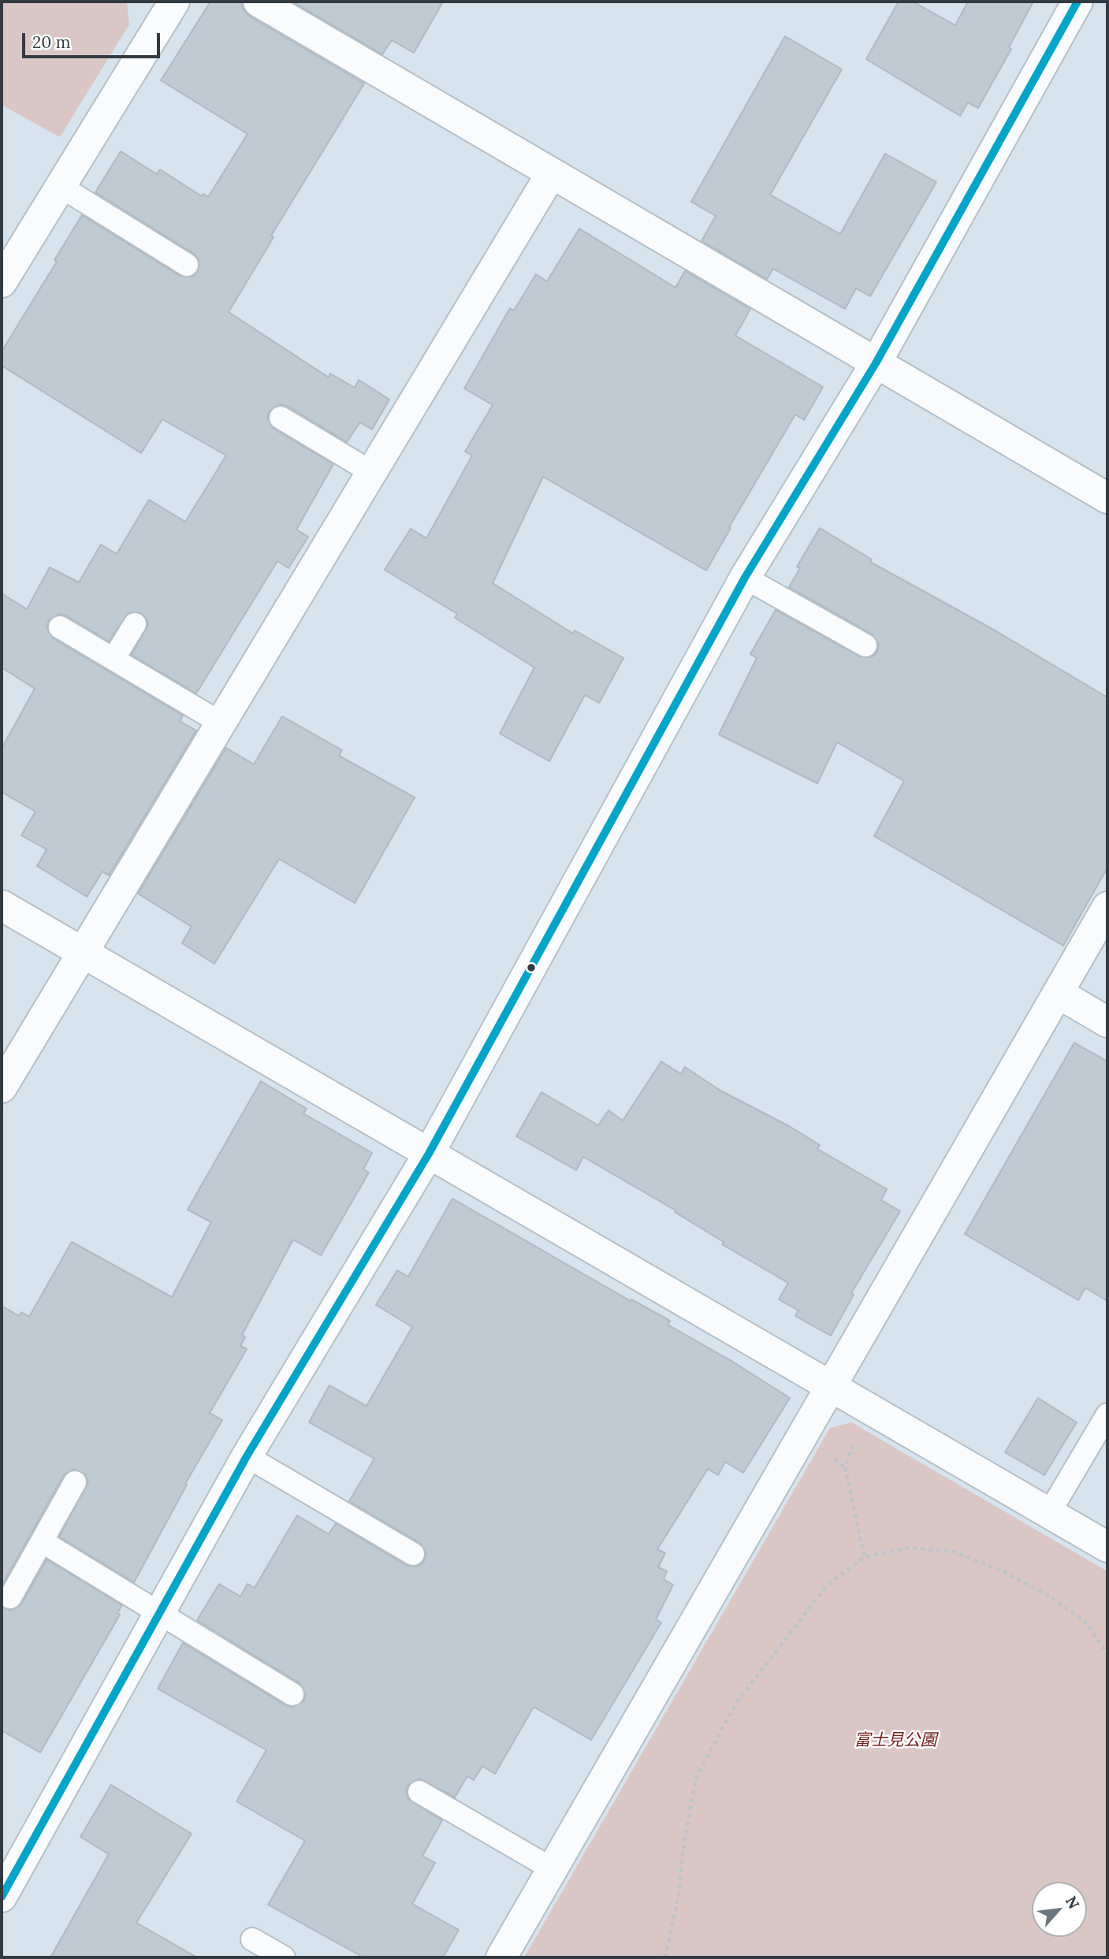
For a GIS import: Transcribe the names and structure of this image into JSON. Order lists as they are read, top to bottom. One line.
{"parks":["富士見公園"],"scale_bar":"20 m","north":"top right"}
